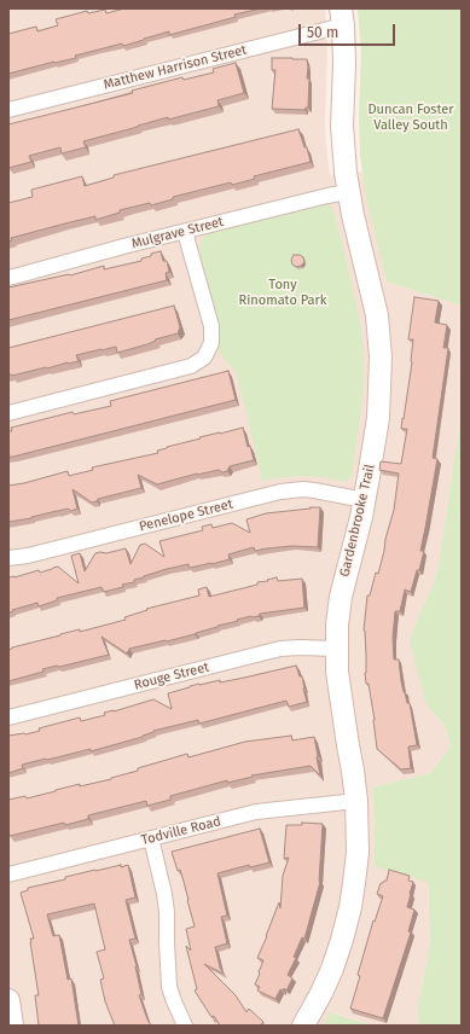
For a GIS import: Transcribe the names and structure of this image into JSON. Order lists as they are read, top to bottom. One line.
{"streets":{"street":["Matthew Harrison Street","Mulgrave Street","Penelope Street","Gardenbrooke Trail","Rouge Street","Todville Road"]},"crossings":[["Matthew Harrison Street","Gardenbrooke Trail"],["Mulgrave Street","Gardenbrooke Trail"],["Penelope Street","Gardenbrooke Trail"],["Gardenbrooke Trail","Rouge Street"],["Gardenbrooke Trail","Todville Road"]],"parks":["Duncan Foster Valley South","Tony Rinomato Park"],"scale_bar":"50 m"}
